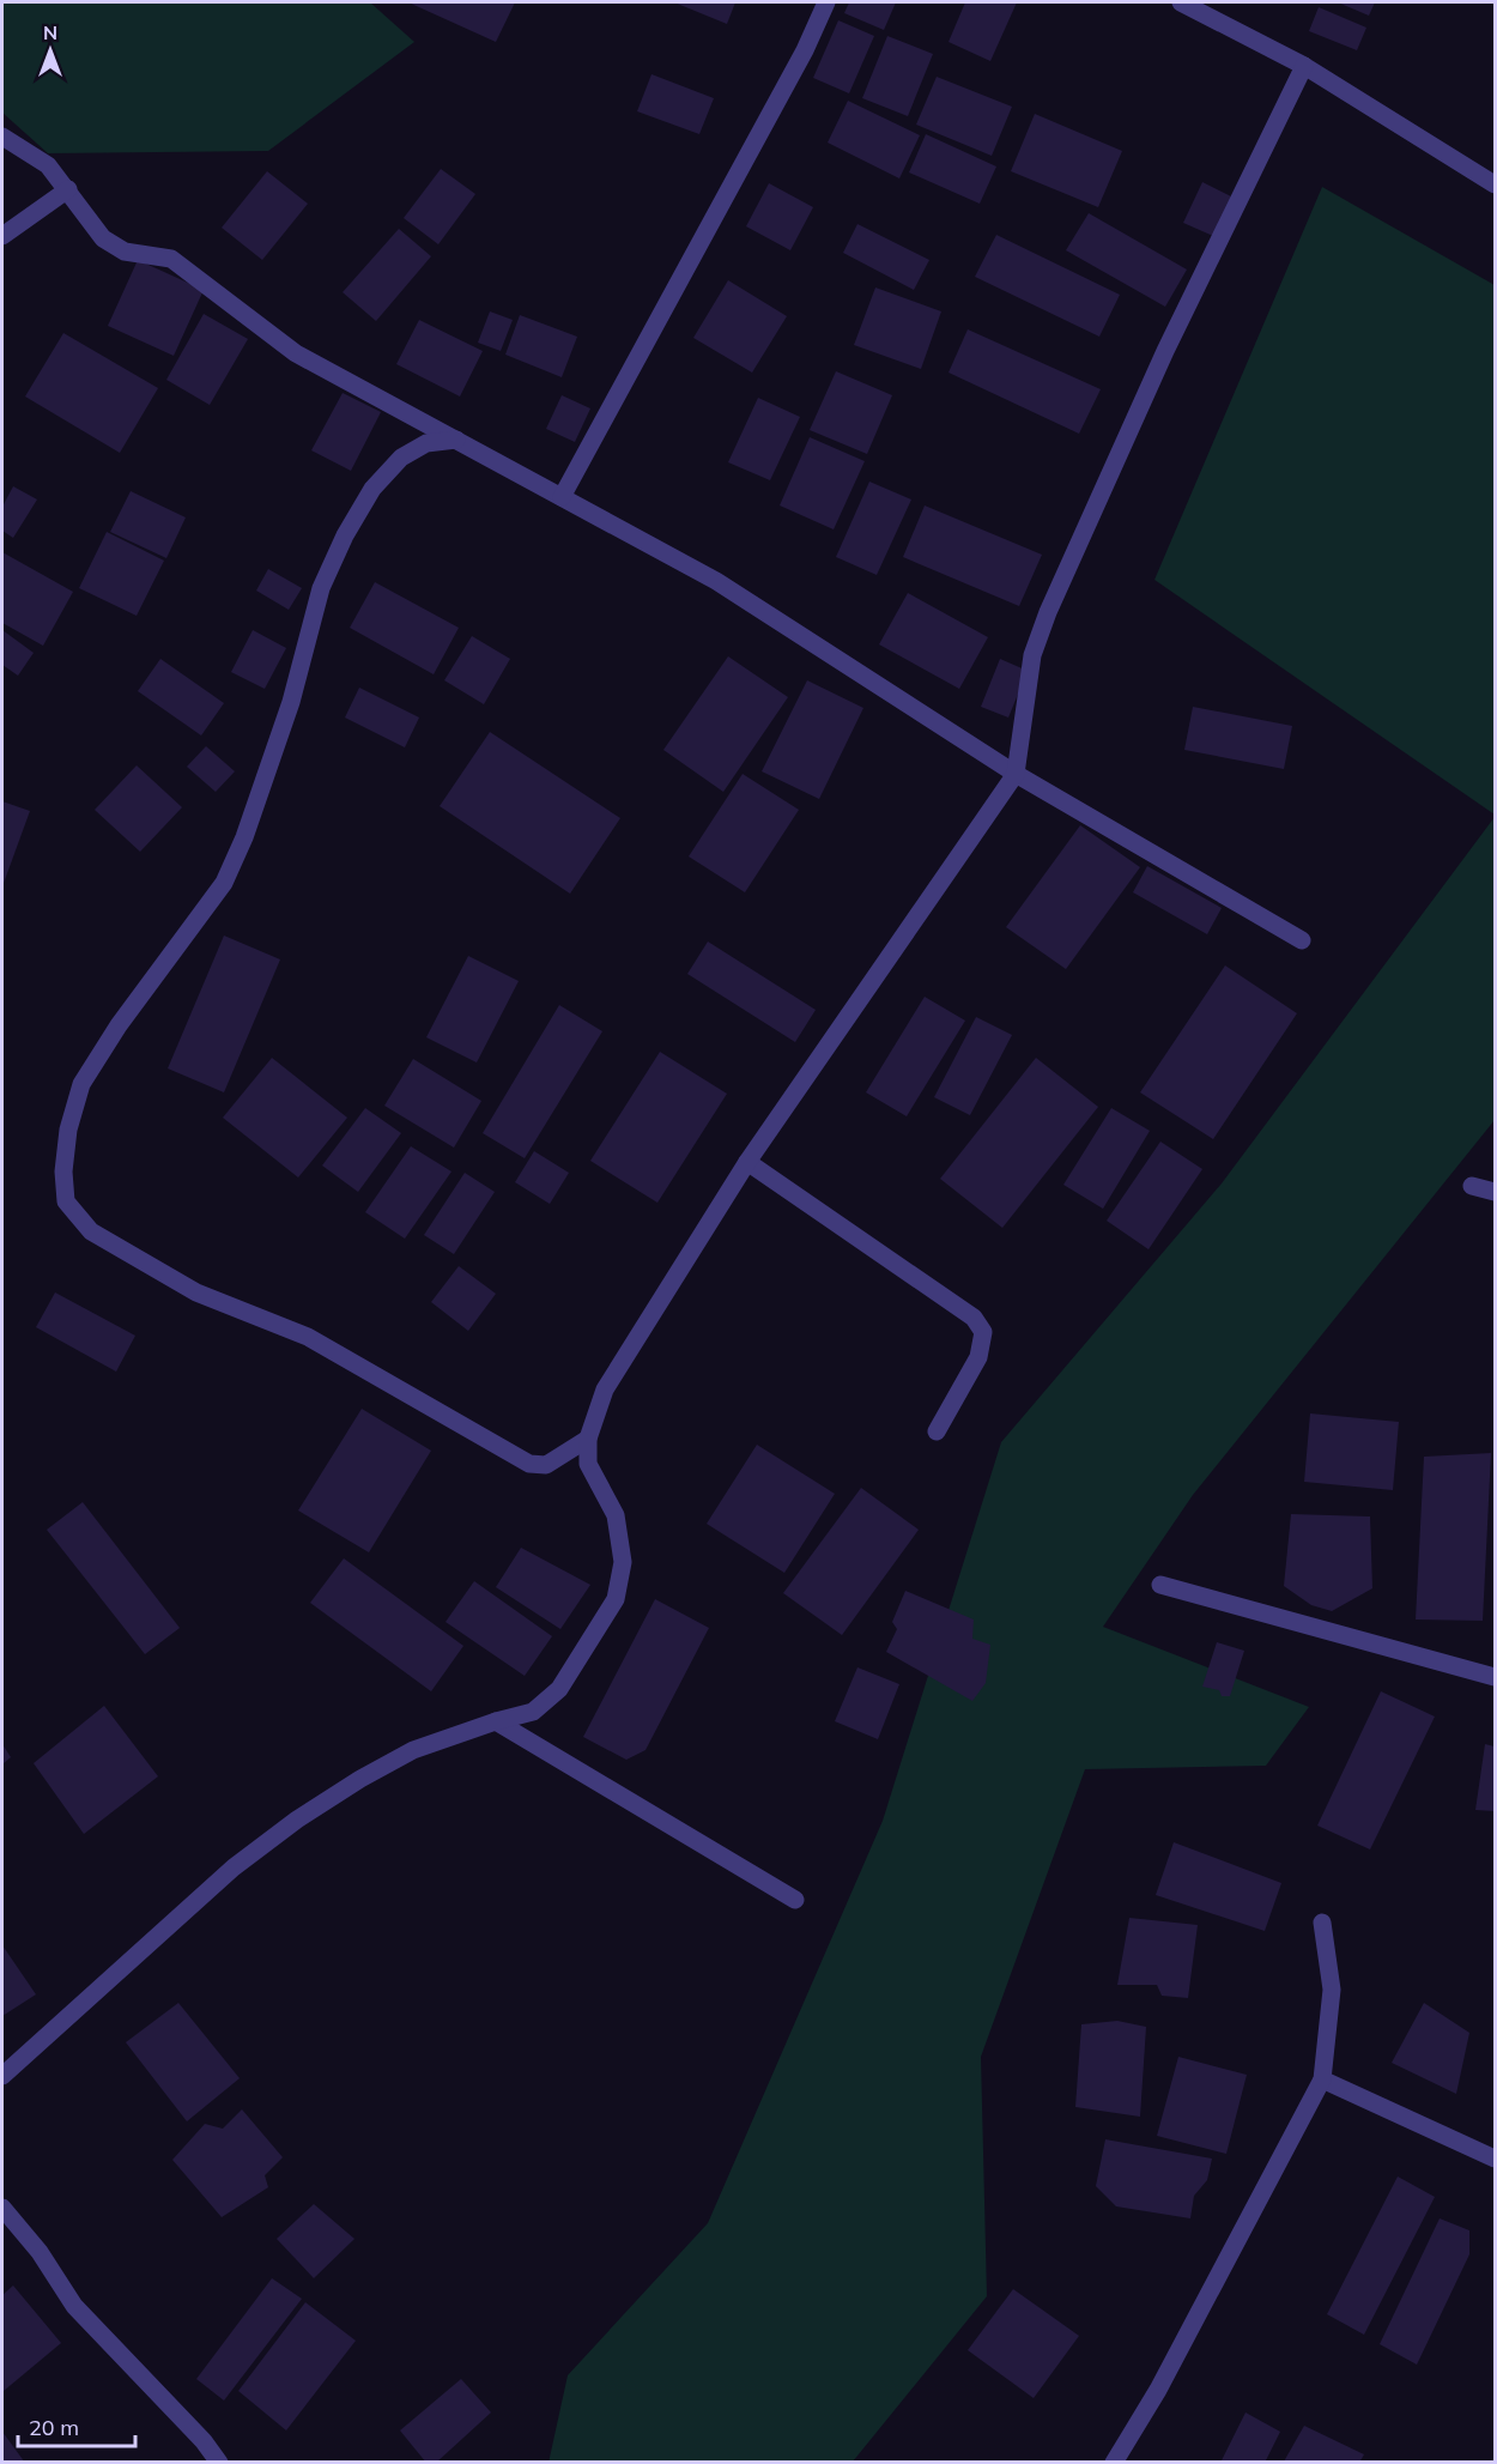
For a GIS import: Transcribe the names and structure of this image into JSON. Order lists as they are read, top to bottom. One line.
{"scale_bar":"20 m","north":"top"}
